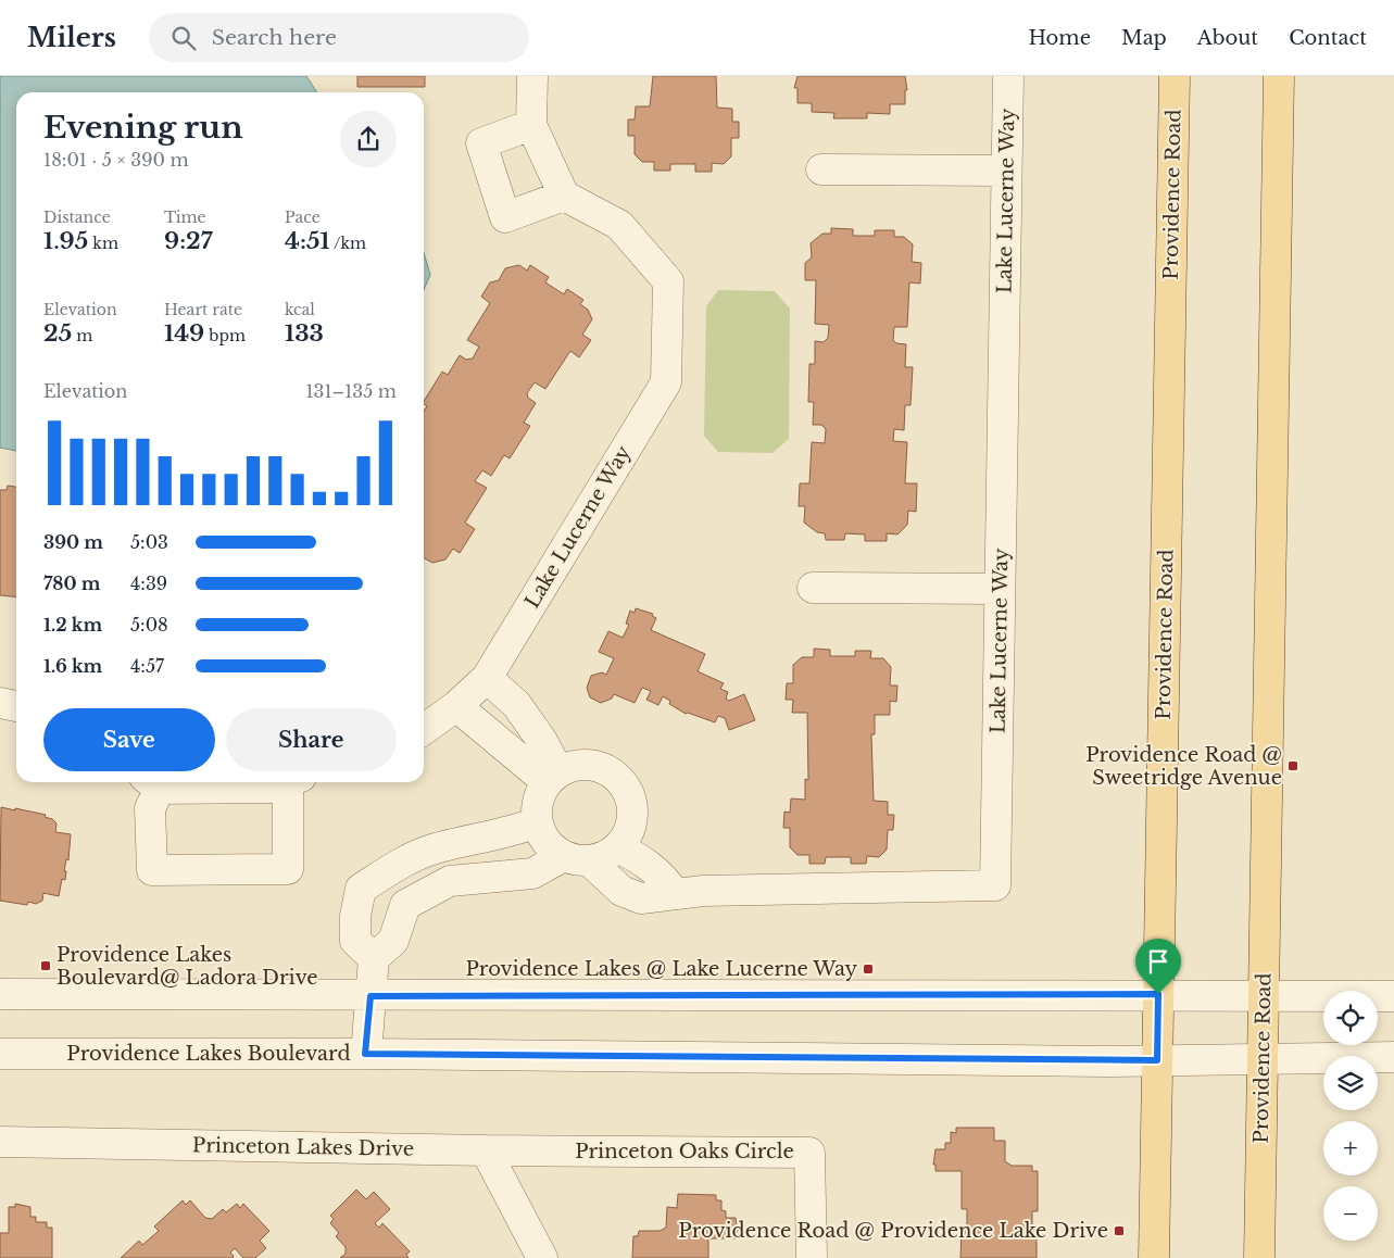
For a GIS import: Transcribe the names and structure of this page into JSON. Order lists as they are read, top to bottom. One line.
{"streets":{"main road":["Providence Road"],"street":["Lake Lucerne Way","Providence Lakes Boulevard","Princeton Lakes Drive","Princeton Oaks Circle"]},"crossings":[["Providence Road","Providence Lakes Boulevard"],["Princeton Lakes Drive","Princeton Oaks Circle"]],"places":{"transit":["Providence Road @ Sweetridge Avenue","Providence Lakes Boulevard@ Ladora Drive","Providence Lakes @ Lake Lucerne Way","Providence Road @ Providence Lake Drive"]},"page":{"header":"Milers","search":"Search here","nav":["Home","Map","About","Contact"],"heading":["Evening run","18:01 · 5 × 390 m"],"stats":[["Distance","1.95 km"],["Time","9:27"],["Pace","4:51 /km"],["Elevation","25 m"],["Heart rate","149 bpm"],["kcal","133"]],"chart":["Elevation","131–135 m"],"list":[{"name":"390 m","note":"5:03"},{"name":"780 m","note":"4:39"},{"name":"1.2 km","note":"5:08"},{"name":"1.6 km","note":"4:57"}],"buttons":["Save","Share"],"map_buttons":["+","−"]}}
